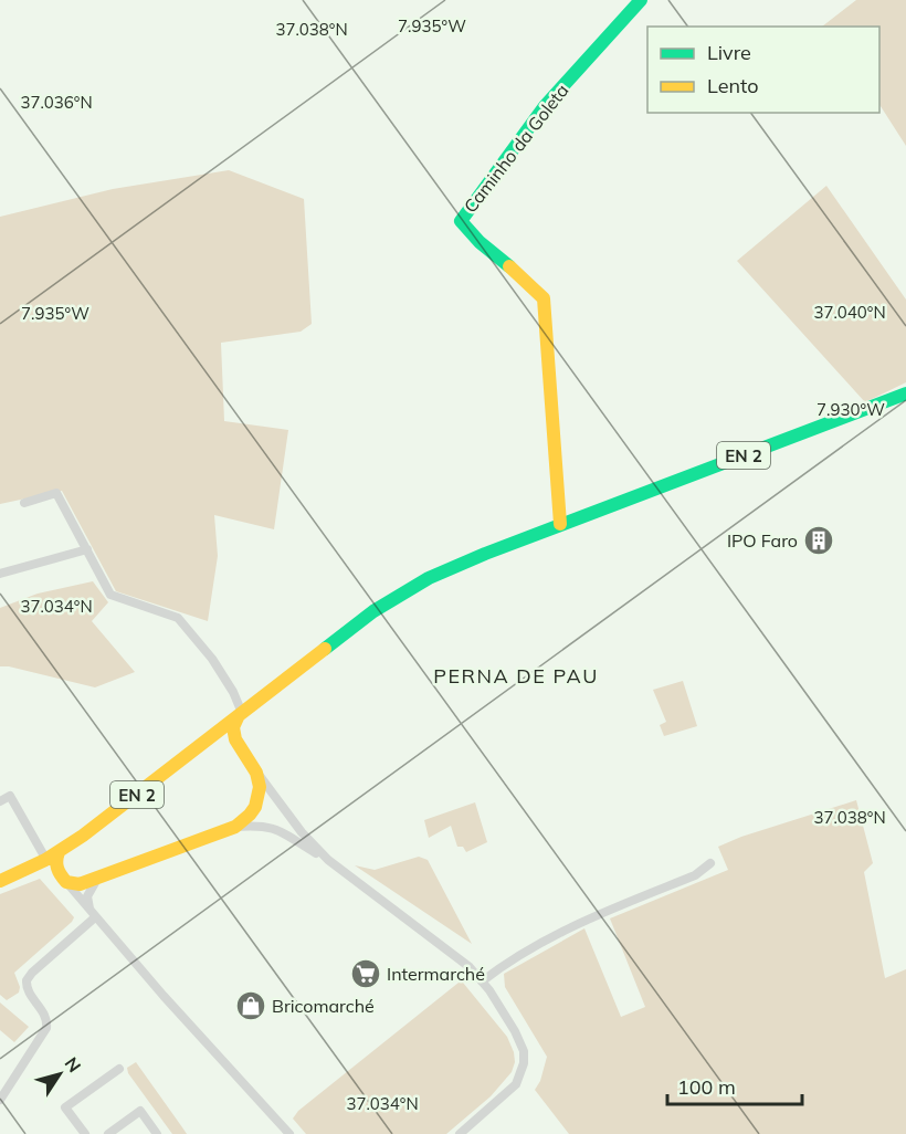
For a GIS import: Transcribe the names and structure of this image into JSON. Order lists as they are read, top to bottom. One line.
{"streets":{"main road":["Caminho da Goleta","EN 2"]},"crossings":[["Caminho da Goleta","EN 2"]],"districts":["PERNA DE PAU"],"places":{"building":["IPO Faro"],"supermarket":["Intermarché"],"shop":["Bricomarché"]},"legend":["Livre","Lento"],"scale_bar":"100 m","north":"top right","coordinates":["7.935°W","37.038°N","37.036°N","37.040°N","7.930°W","37.034°N"]}
